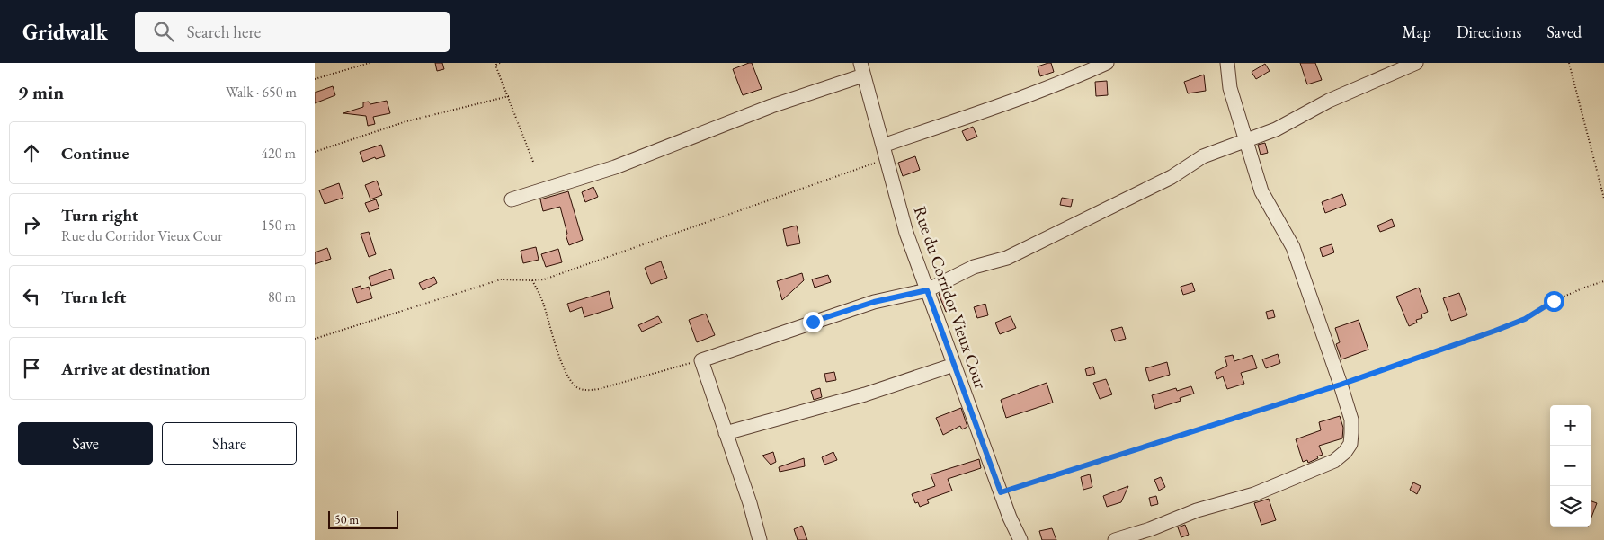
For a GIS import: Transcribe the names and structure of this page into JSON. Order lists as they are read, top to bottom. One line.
{"streets":{"street":["Rue du Corridor Vieux Cour"]},"scale_bar":"50 m","page":{"header":"Gridwalk","search":"Search here","nav":["Map","Directions","Saved"],"heading":["9 min","Walk · 650 m"],"list":[["Continue","420 m"],["Turn right","Rue du Corridor Vieux Cour","150 m"],["Turn left","80 m"],"Arrive at destination"],"map_buttons":["+","−"],"buttons":["Save","Share"],"scale":"50 m"}}
